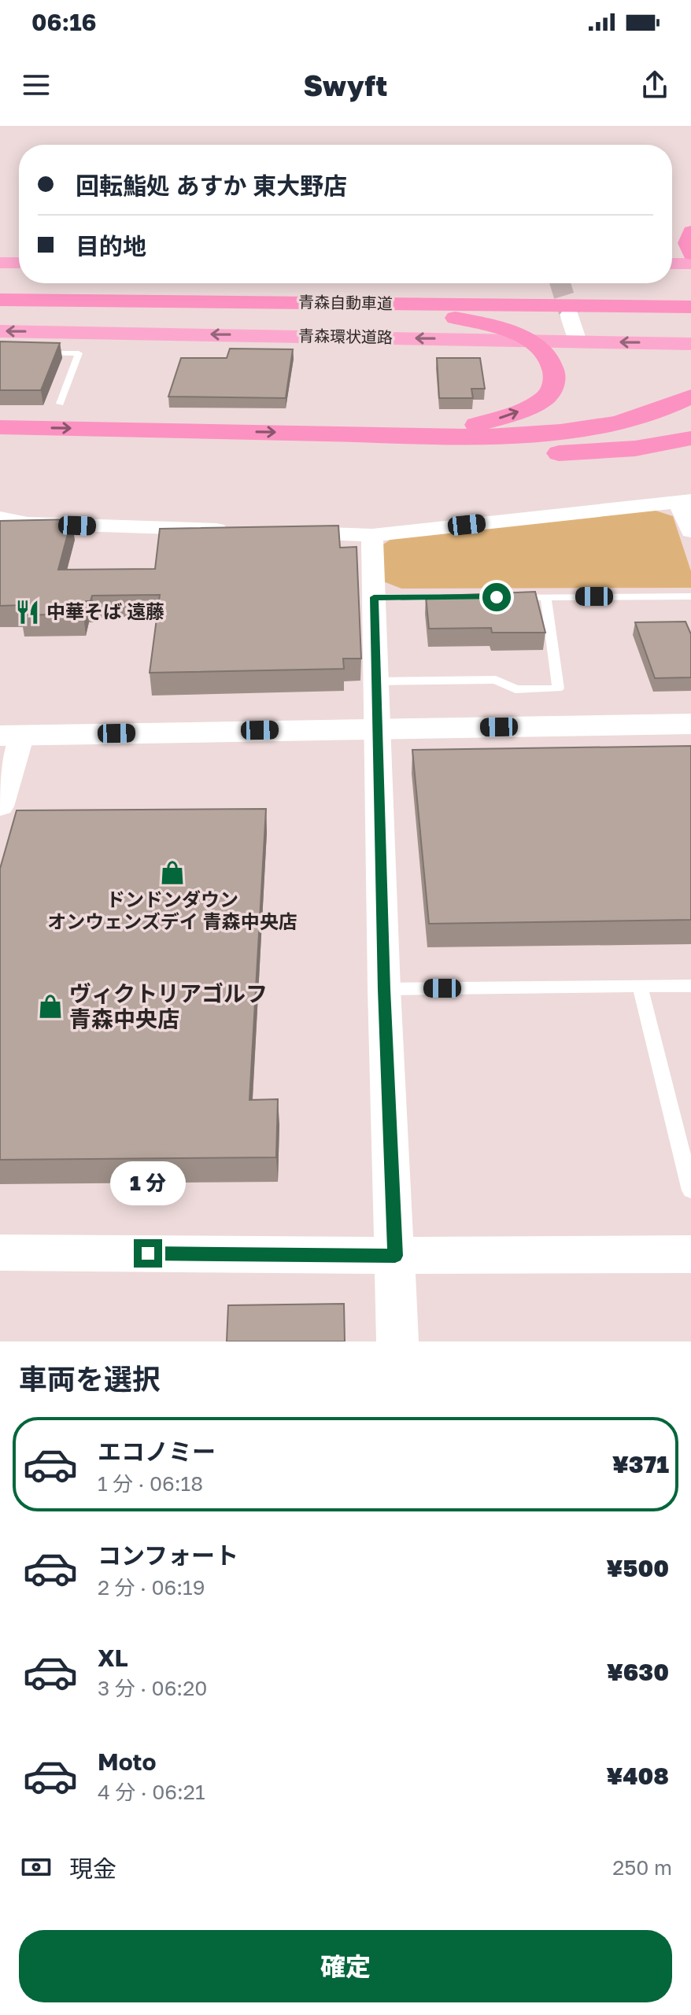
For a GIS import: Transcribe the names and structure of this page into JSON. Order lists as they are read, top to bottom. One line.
{"streets":{"highway":["青森自動車道","青森環状道路"]},"places":{"restaurant":["中華そば 遠藤"],"shop":["ドンドンダウン オンウェンズデイ 青森中央店","ヴィクトリアゴルフ 青森中央店"]},"page":{"status":"06:16","header":"Swyft","banner":["回転鮨処 あすか 東大野店","目的地"],"bubble":"1 分","heading":"車両を選択","list":[{"name":"エコノミー","note":"1 分 · 06:18","value":"¥371"},{"name":"コンフォート","note":"2 分 · 06:19","value":"¥500"},{"name":"XL","note":"3 分 · 06:20","value":"¥630"},{"name":"Moto","note":"4 分 · 06:21","value":"¥408"}],"pay":["現金","250 m"],"buttons":"確定"}}
